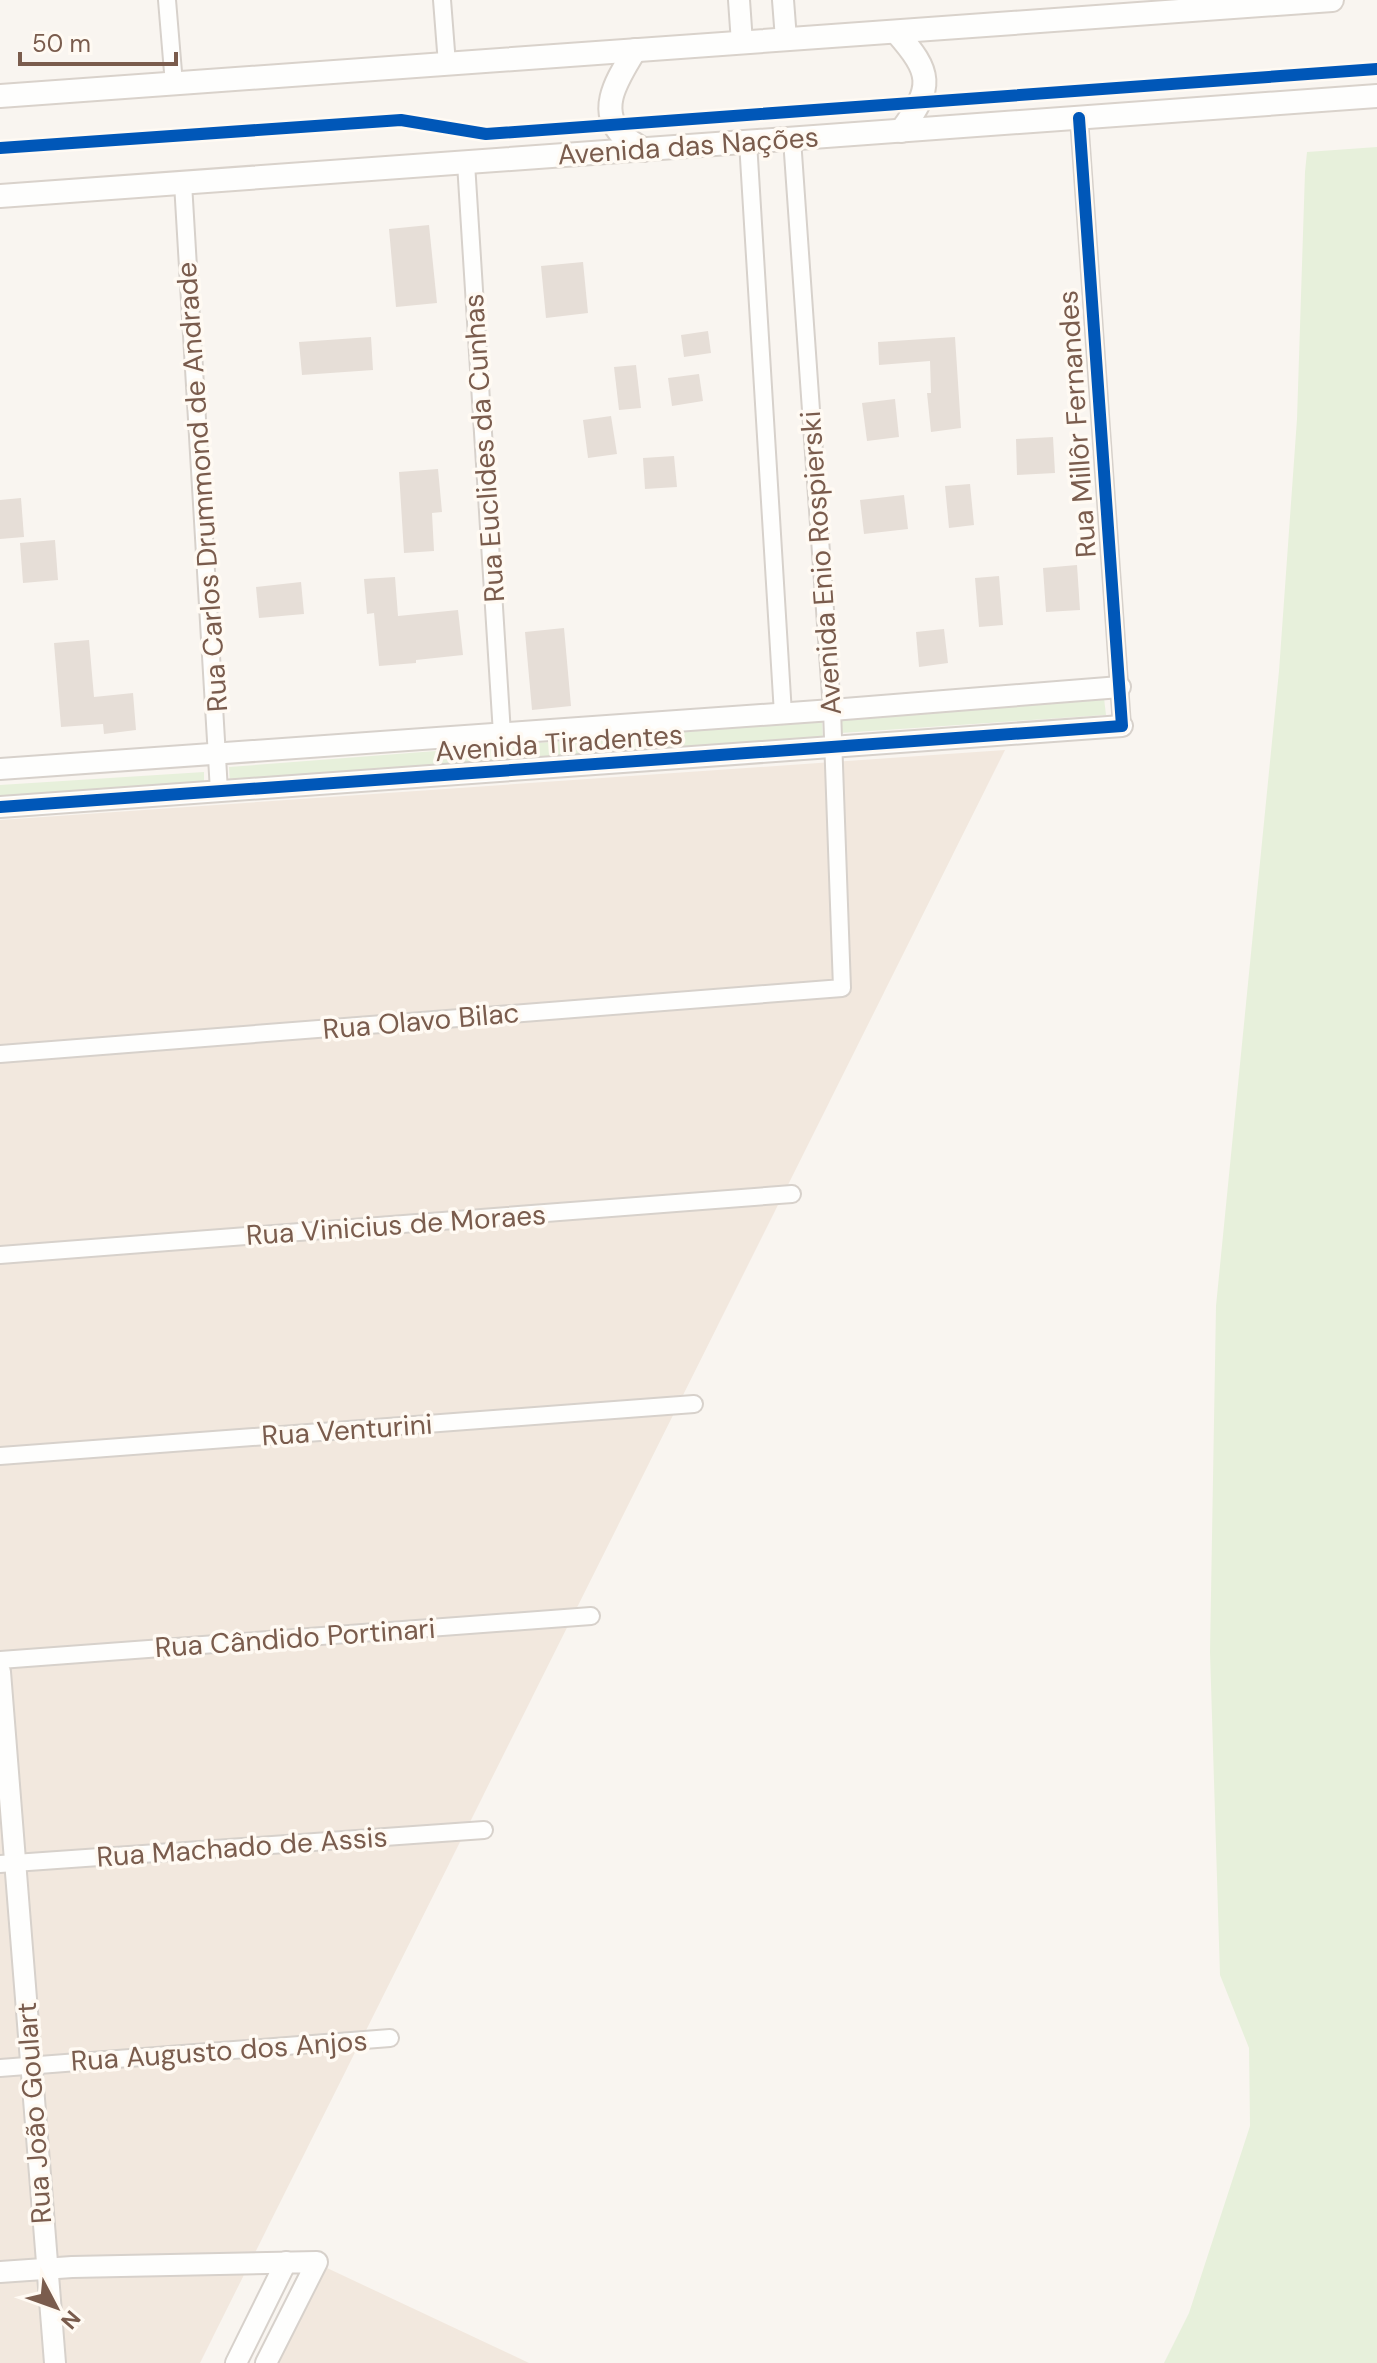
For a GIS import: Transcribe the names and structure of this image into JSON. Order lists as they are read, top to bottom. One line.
{"streets":{"main road":["Avenida das Nações"],"street":["Rua Millôr Fernandes","Rua Euclides da Cunhas","Rua Carlos Drummond de Andrade","Avenida Enio Rospierski","Avenida Tiradentes","Rua Olavo Bilac","Rua Vinicius de Moraes","Rua Venturini","Rua Cândido Portinari","Rua Machado de Assis","Rua Augusto dos Anjos","Rua João Goulart"]},"crossings":[["Avenida das Nações","Rua Millôr Fernandes"],["Avenida das Nações","Rua Euclides da Cunhas"],["Avenida das Nações","Rua Carlos Drummond de Andrade"],["Avenida das Nações","Avenida Enio Rospierski"],["Rua Millôr Fernandes","Avenida Tiradentes"],["Rua Euclides da Cunhas","Avenida Tiradentes"],["Rua Carlos Drummond de Andrade","Avenida Tiradentes"],["Avenida Enio Rospierski","Avenida Tiradentes"],["Avenida Enio Rospierski","Rua Olavo Bilac"],["Rua Machado de Assis","Rua João Goulart"],["Rua Augusto dos Anjos","Rua João Goulart"]],"scale_bar":"50 m","north":"bottom right"}
